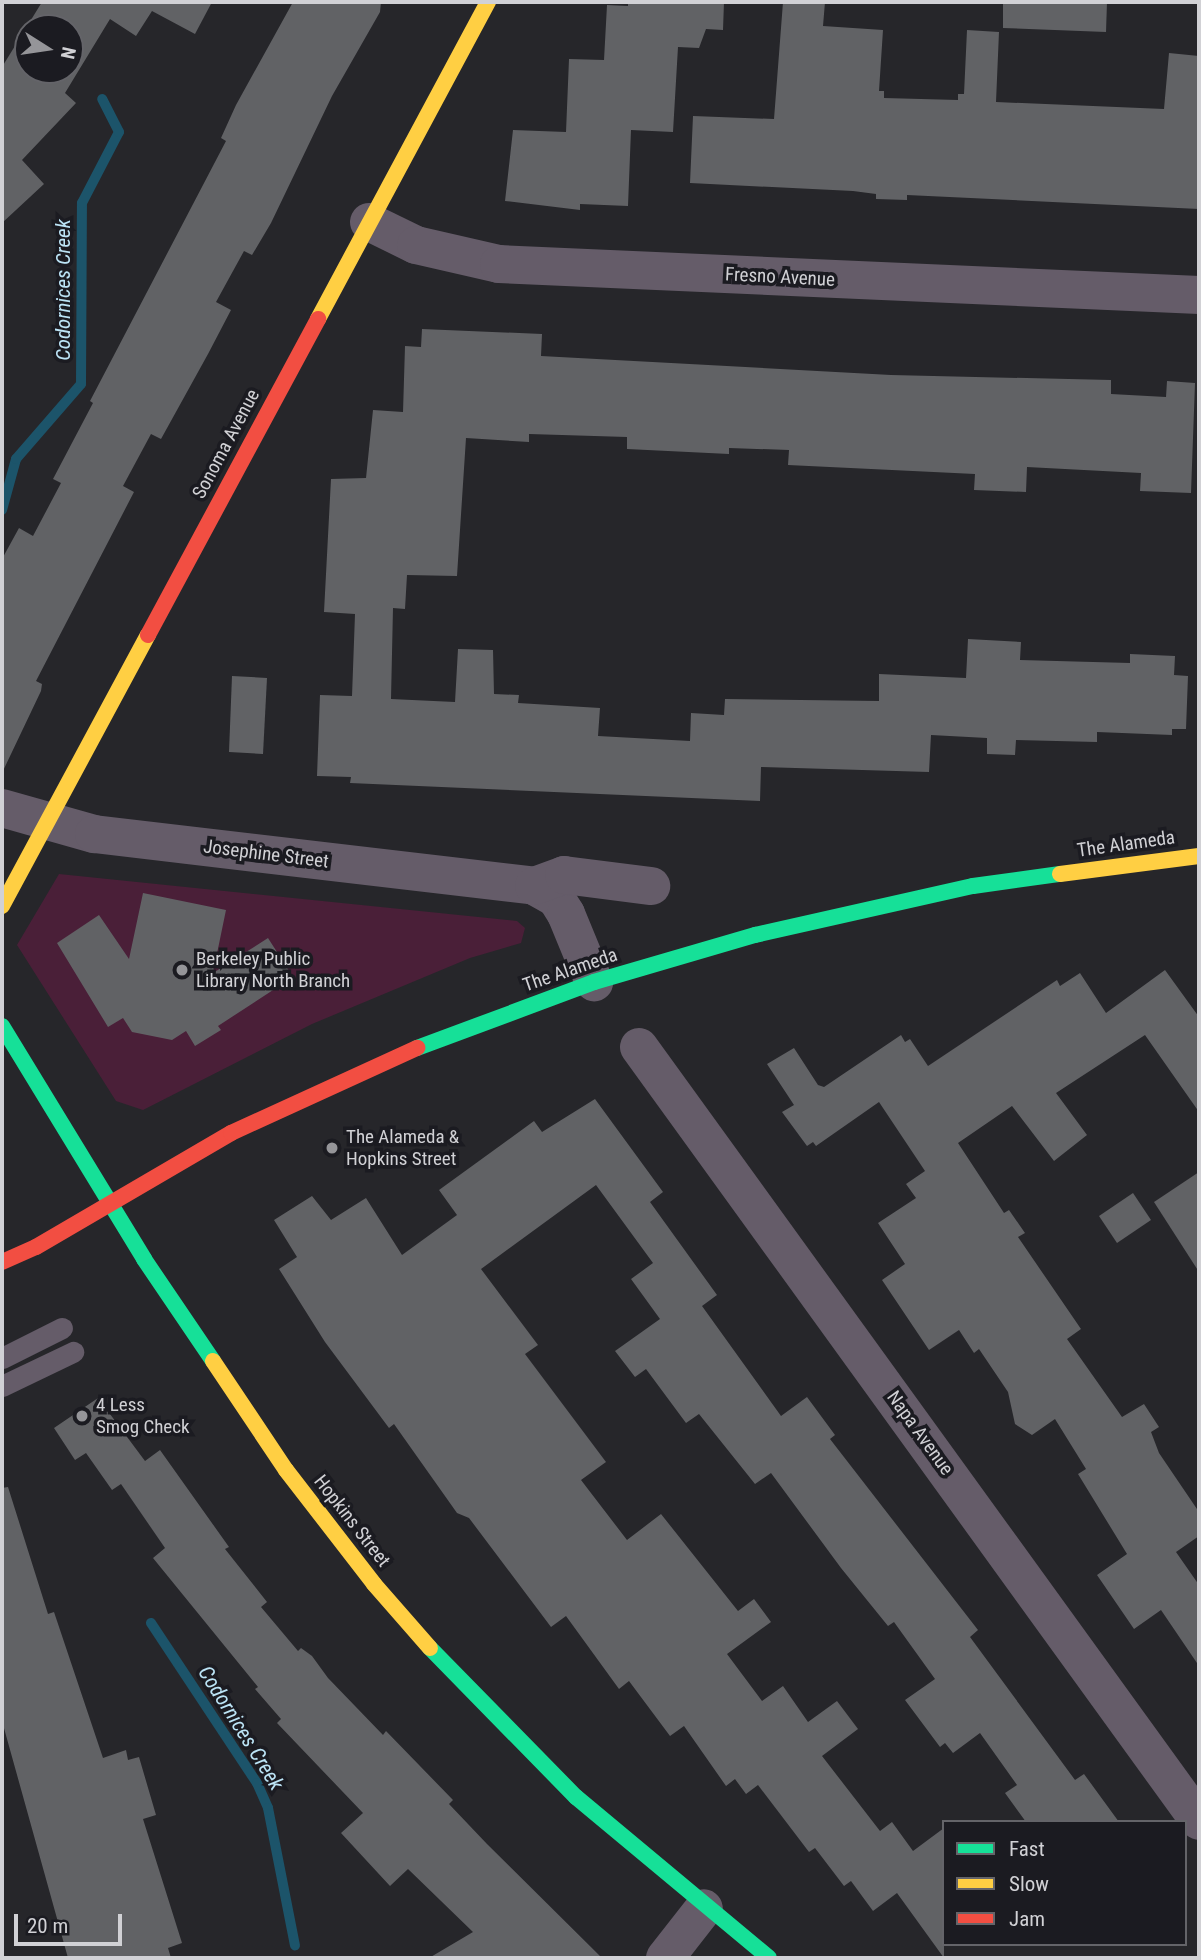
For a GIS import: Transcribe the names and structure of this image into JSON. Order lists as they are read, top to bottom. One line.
{"streets":{"street":["Fresno Avenue","Sonoma Avenue","The Alameda","Josephine Street","Napa Avenue","Hopkins Street"]},"crossings":[["Fresno Avenue","Sonoma Avenue"],["Sonoma Avenue","Josephine Street"],["The Alameda","Hopkins Street"]],"water":["Codornices Creek"],"places":["Berkeley Public Library North Branch","The Alameda & Hopkins Street","4 Less Smog Check"],"legend":["Fast","Slow","Jam"],"scale_bar":"20 m","north":"right"}
